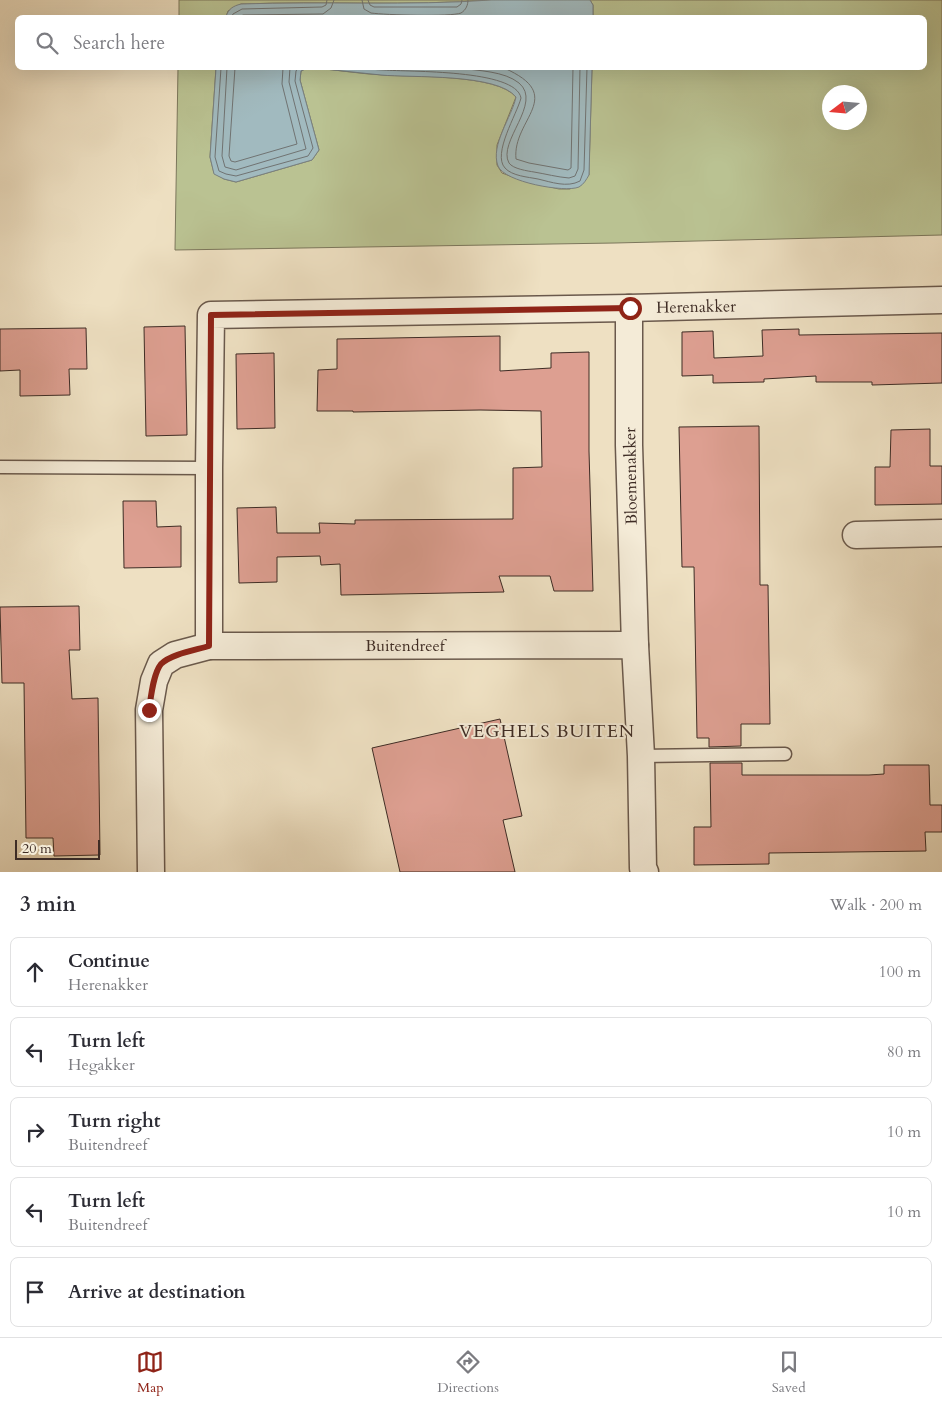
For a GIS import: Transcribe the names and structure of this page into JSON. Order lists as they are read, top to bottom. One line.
{"streets":{"street":["Herenakker","Bloemenakker","Buitendreef"]},"crossings":[["Herenakker","Bloemenakker"],["Bloemenakker","Buitendreef"]],"districts":["VEGHELS BUITEN"],"scale_bar":"20 m","north":"left","page":{"search":"Search here","scale":"20 m","heading":["3 min","Walk · 200 m"],"list":[["Continue","Herenakker","100 m"],["Turn left","Hegakker","80 m"],["Turn right","Buitendreef","10 m"],["Turn left","Buitendreef","10 m"],"Arrive at destination"],"nav":["Map","Directions","Saved"]}}
